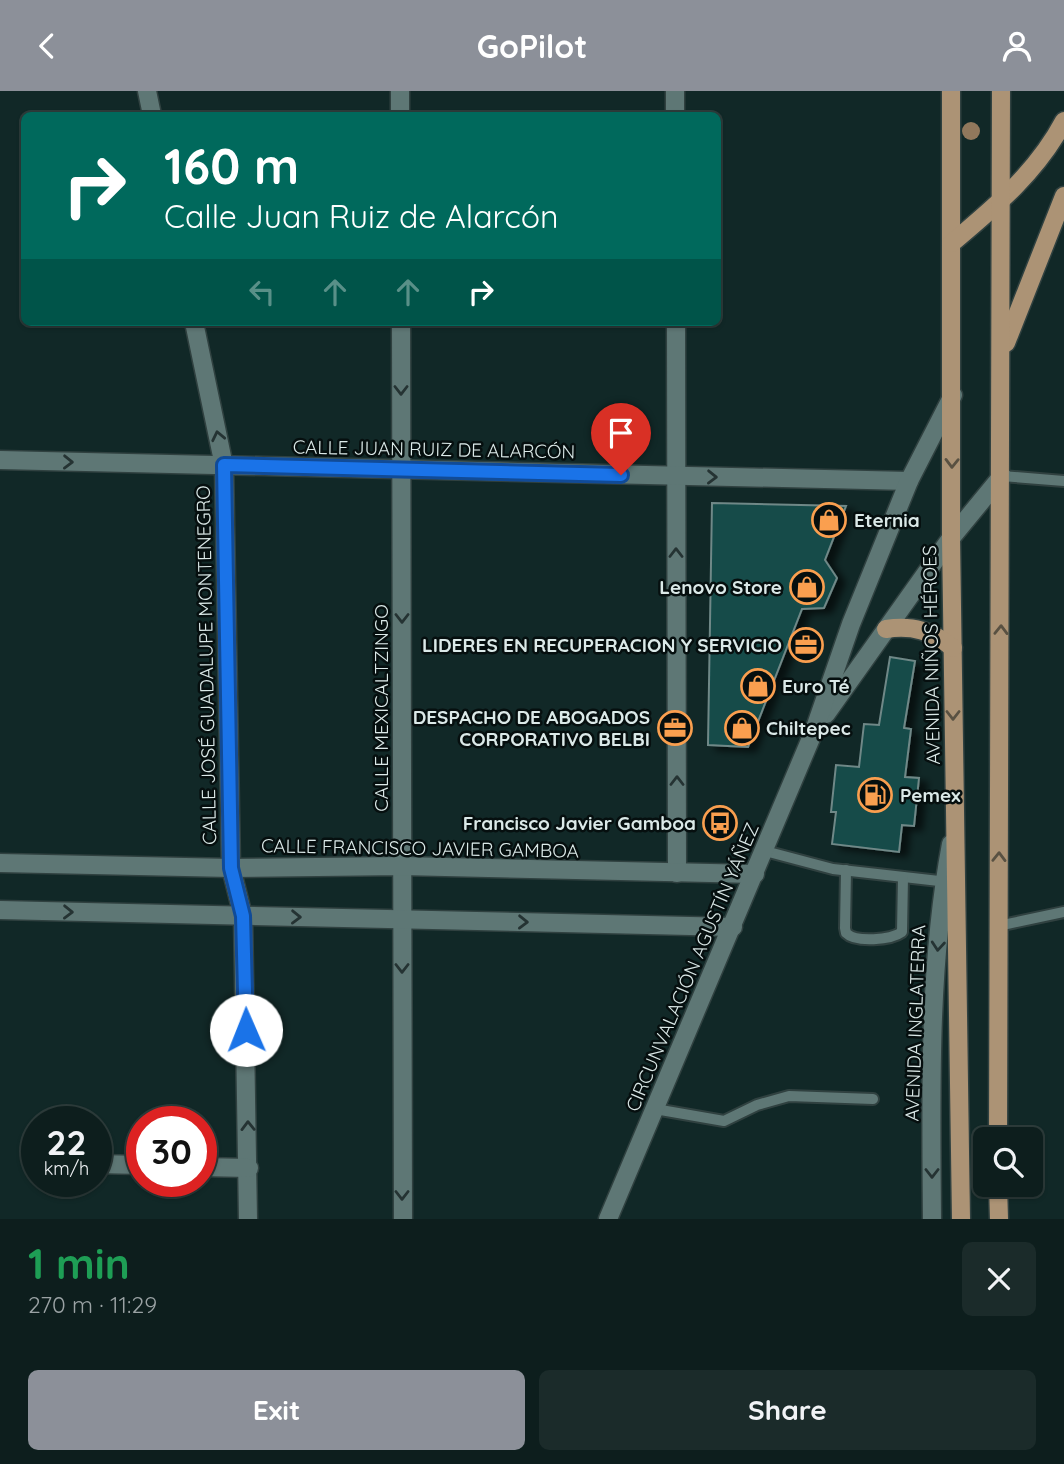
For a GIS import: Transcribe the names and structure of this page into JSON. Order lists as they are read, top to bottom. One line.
{"streets":{"main road":["AVENIDA NIÑOS HÉROES"],"street":["CALLE JUAN RUIZ DE ALARCÓN","CALLE JOSÉ GUADALUPE MONTENEGRO","CALLE MEXICALTZINGO","CALLE FRANCISCO JAVIER GAMBOA","CIRCUNVALACIÓN AGUSTÍN YÁÑEZ","AVENIDA INGLATERRA"]},"crossings":[["CALLE JUAN RUIZ DE ALARCÓN","CALLE JOSÉ GUADALUPE MONTENEGRO"],["CALLE JUAN RUIZ DE ALARCÓN","CALLE MEXICALTZINGO"],["CALLE JUAN RUIZ DE ALARCÓN","CIRCUNVALACIÓN AGUSTÍN YÁÑEZ"],["AVENIDA NIÑOS HÉROES","CIRCUNVALACIÓN AGUSTÍN YÁÑEZ"],["AVENIDA NIÑOS HÉROES","AVENIDA INGLATERRA"],["CALLE JOSÉ GUADALUPE MONTENEGRO","CALLE FRANCISCO JAVIER GAMBOA"],["CALLE MEXICALTZINGO","CALLE FRANCISCO JAVIER GAMBOA"],["CALLE FRANCISCO JAVIER GAMBOA","CIRCUNVALACIÓN AGUSTÍN YÁÑEZ"]],"one_way":["CALLE JUAN RUIZ DE ALARCÓN","CALLE JOSÉ GUADALUPE MONTENEGRO","CALLE MEXICALTZINGO","AVENIDA INGLATERRA"],"places":{"shop":["Eternia","Lenovo Store","Euro Té","Chiltepec"],"office":["LIDERES EN RECUPERACION Y SERVICIO","DESPACHO DE ABOGADOS CORPORATIVO BELBI"],"fuel station":["Pemex"],"bus stop":["Francisco Javier Gamboa"]},"page":{"header":"GoPilot","turn":["160 m","Calle Juan Ruiz de Alarcón"],"speed":"22 km/h","limit":"30","heading":["1 min","270 m · 11:29"],"buttons":["Exit","Share"]}}
